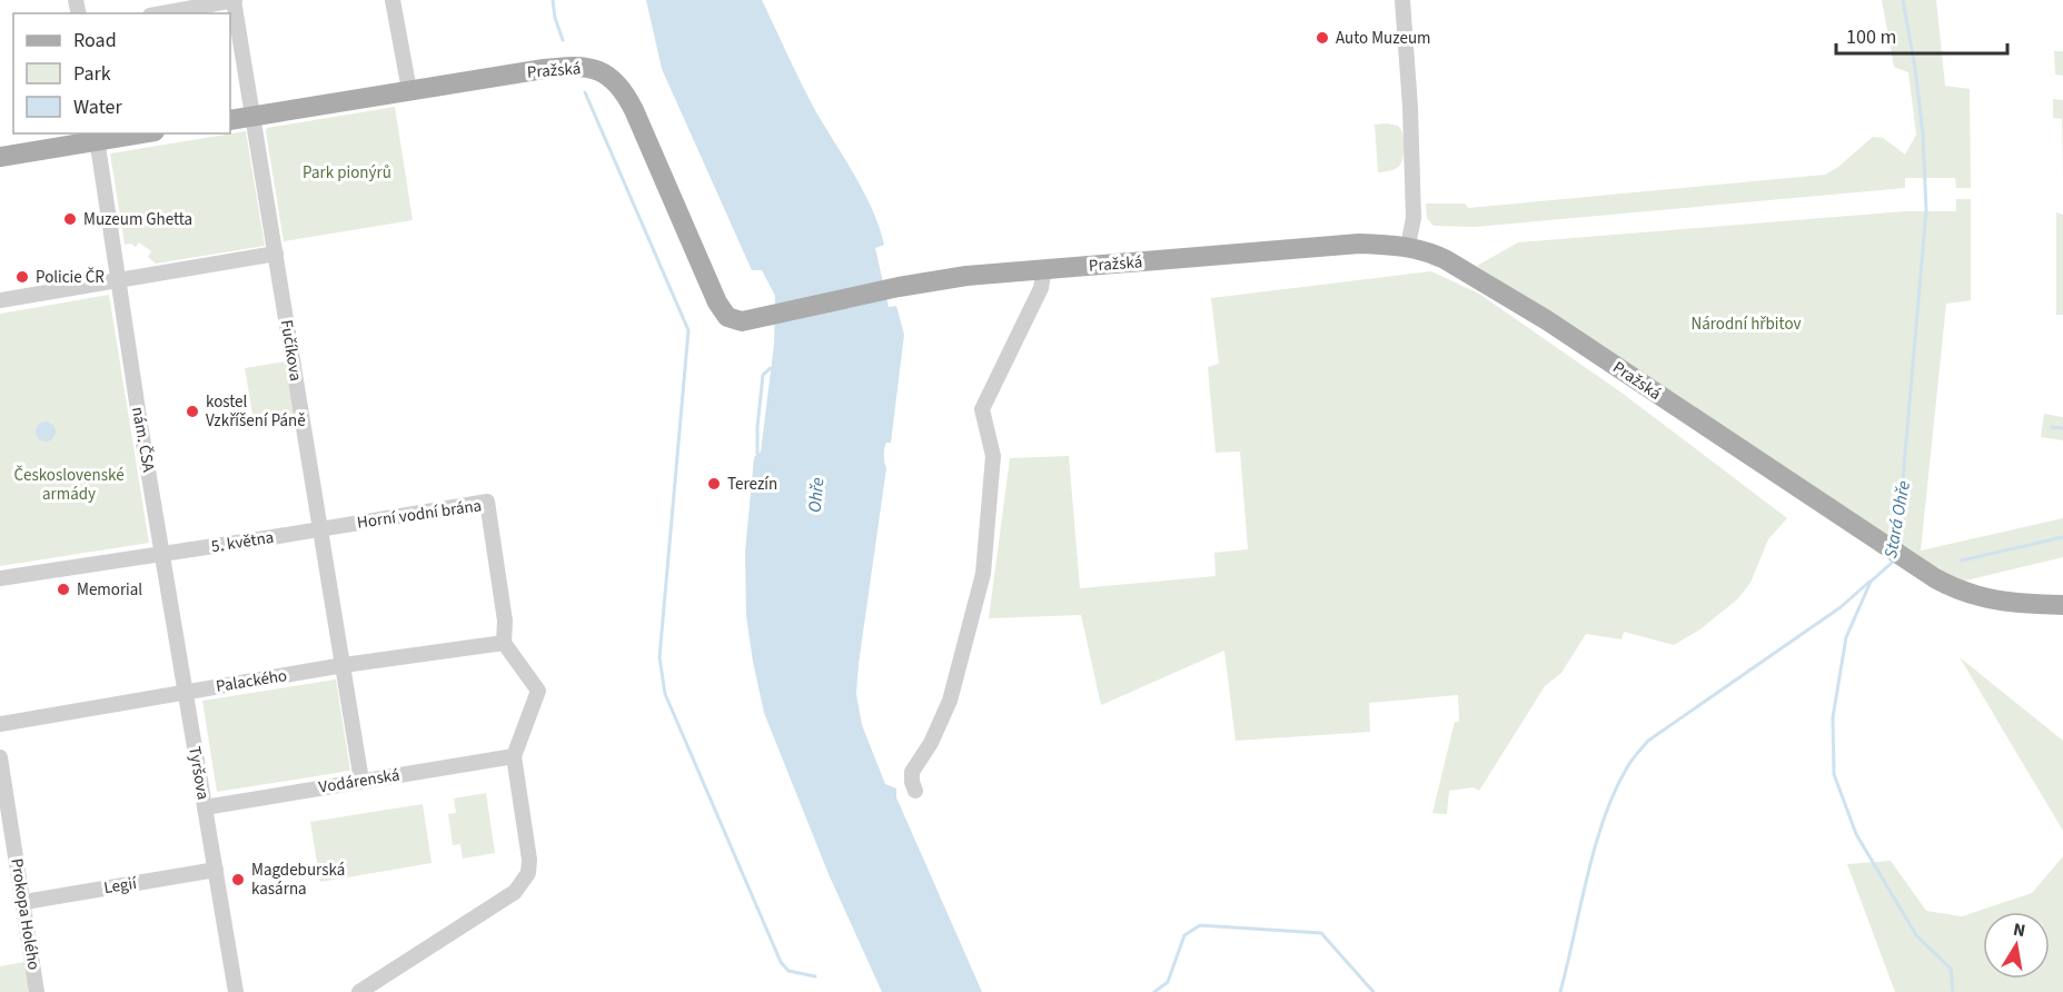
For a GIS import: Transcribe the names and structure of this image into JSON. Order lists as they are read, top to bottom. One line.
{"streets":{"main road":["Pražská"],"street":["Fučíkova","nám. ČSA","Horní vodní brána","5. května","Palackého","Tyršova","Vodárenská","Legií","Prokopa Holého"]},"crossings":[["Pražská","Fučíkova"],["Fučíkova","Horní vodní brána"],["Fučíkova","5. května"],["Fučíkova","Palackého"],["Fučíkova","Vodárenská"],["nám. ČSA","5. května"],["nám. ČSA","Tyršova"],["Horní vodní brána","5. května"],["Horní vodní brána","Palackého"],["5. května","Tyršova"],["Palackého","Tyršova"],["Tyršova","Vodárenská"],["Tyršova","Legií"],["Legií","Prokopa Holého"]],"water":["Ohře","Stará Ohře"],"parks":["Park pionýrů","Národní hřbitov","Československé armády"],"places":["Auto Muzeum","Muzeum Ghetta","Policie ČR","kostel Vzkříšení Páně","Terezín","Memorial","Magdeburská kasárna"],"legend":["Road","Park","Water"],"scale_bar":"100 m","north":"top"}
